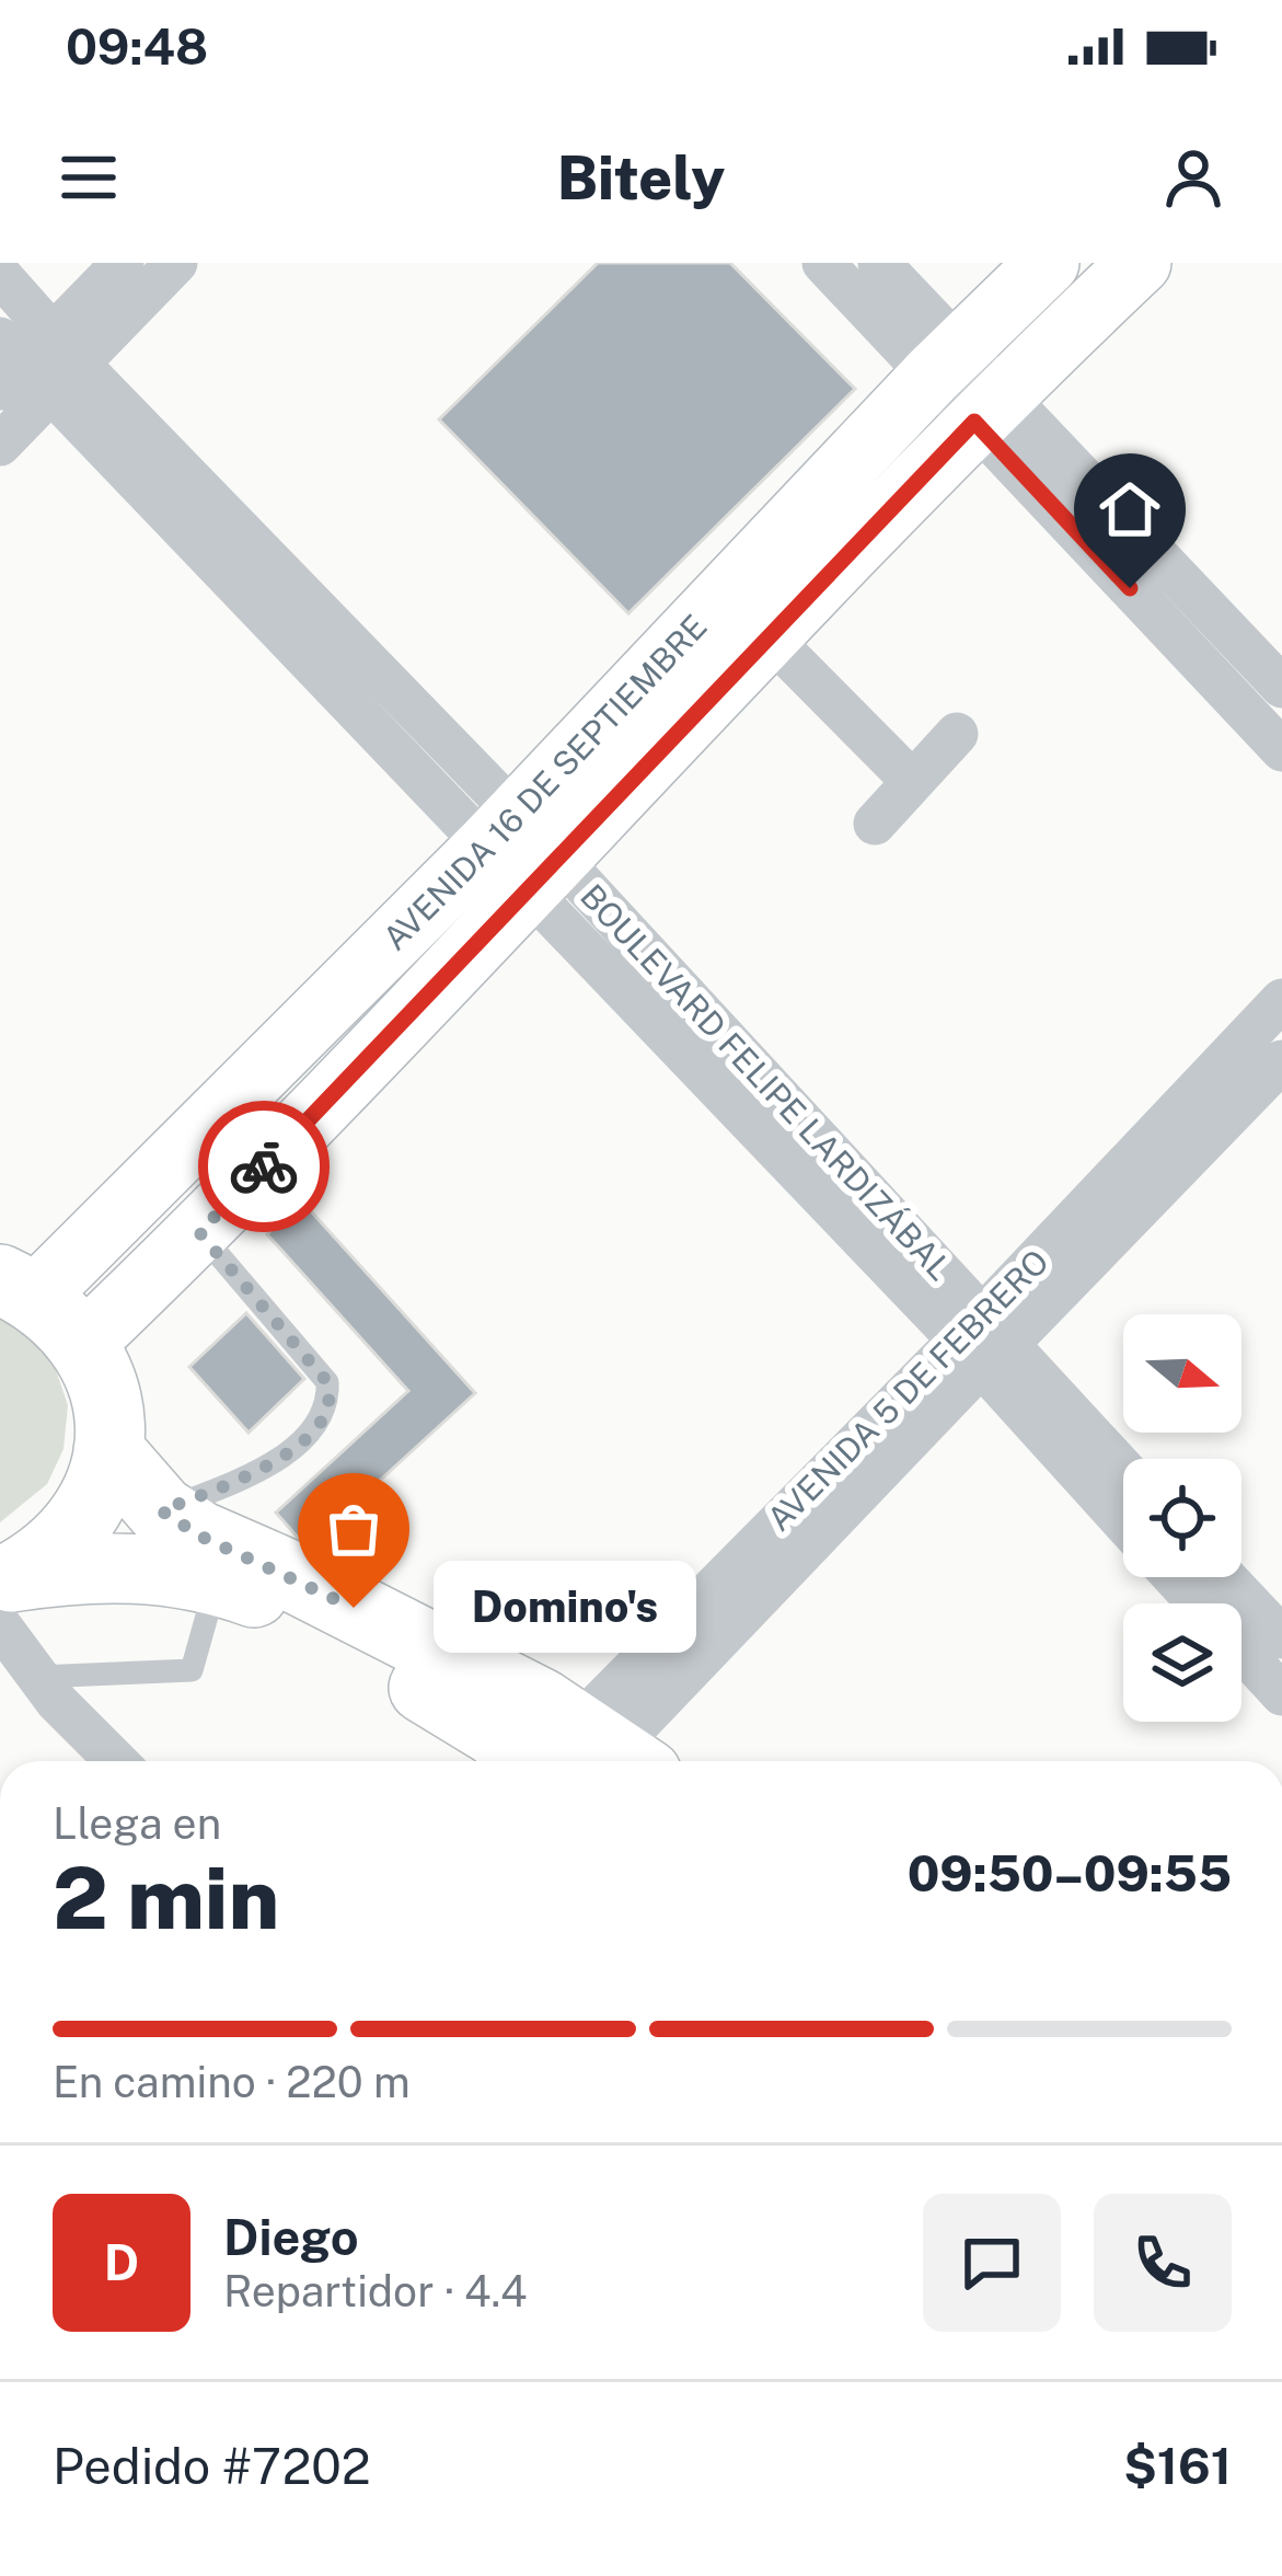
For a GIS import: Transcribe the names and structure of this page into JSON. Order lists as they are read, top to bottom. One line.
{"streets":{"main road":["AVENIDA 16 DE SEPTIEMBRE"],"street":["BOULEVARD FELIPE LARDIZÁBAL","AVENIDA 5 DE FEBRERO"]},"crossings":[["AVENIDA 16 DE SEPTIEMBRE","BOULEVARD FELIPE LARDIZÁBAL"],["BOULEVARD FELIPE LARDIZÁBAL","AVENIDA 5 DE FEBRERO"]],"places":["Domino's"],"north":"right","page":{"status":"09:48","header":"Bitely","bubble":"Domino's","heading":["2 min","Llega en","09:50–09:55"],"panel":["Diego","Repartidor · 4.4","Pedido #7202","$161"],"bar":"En camino · 220 m","round":"D"}}
